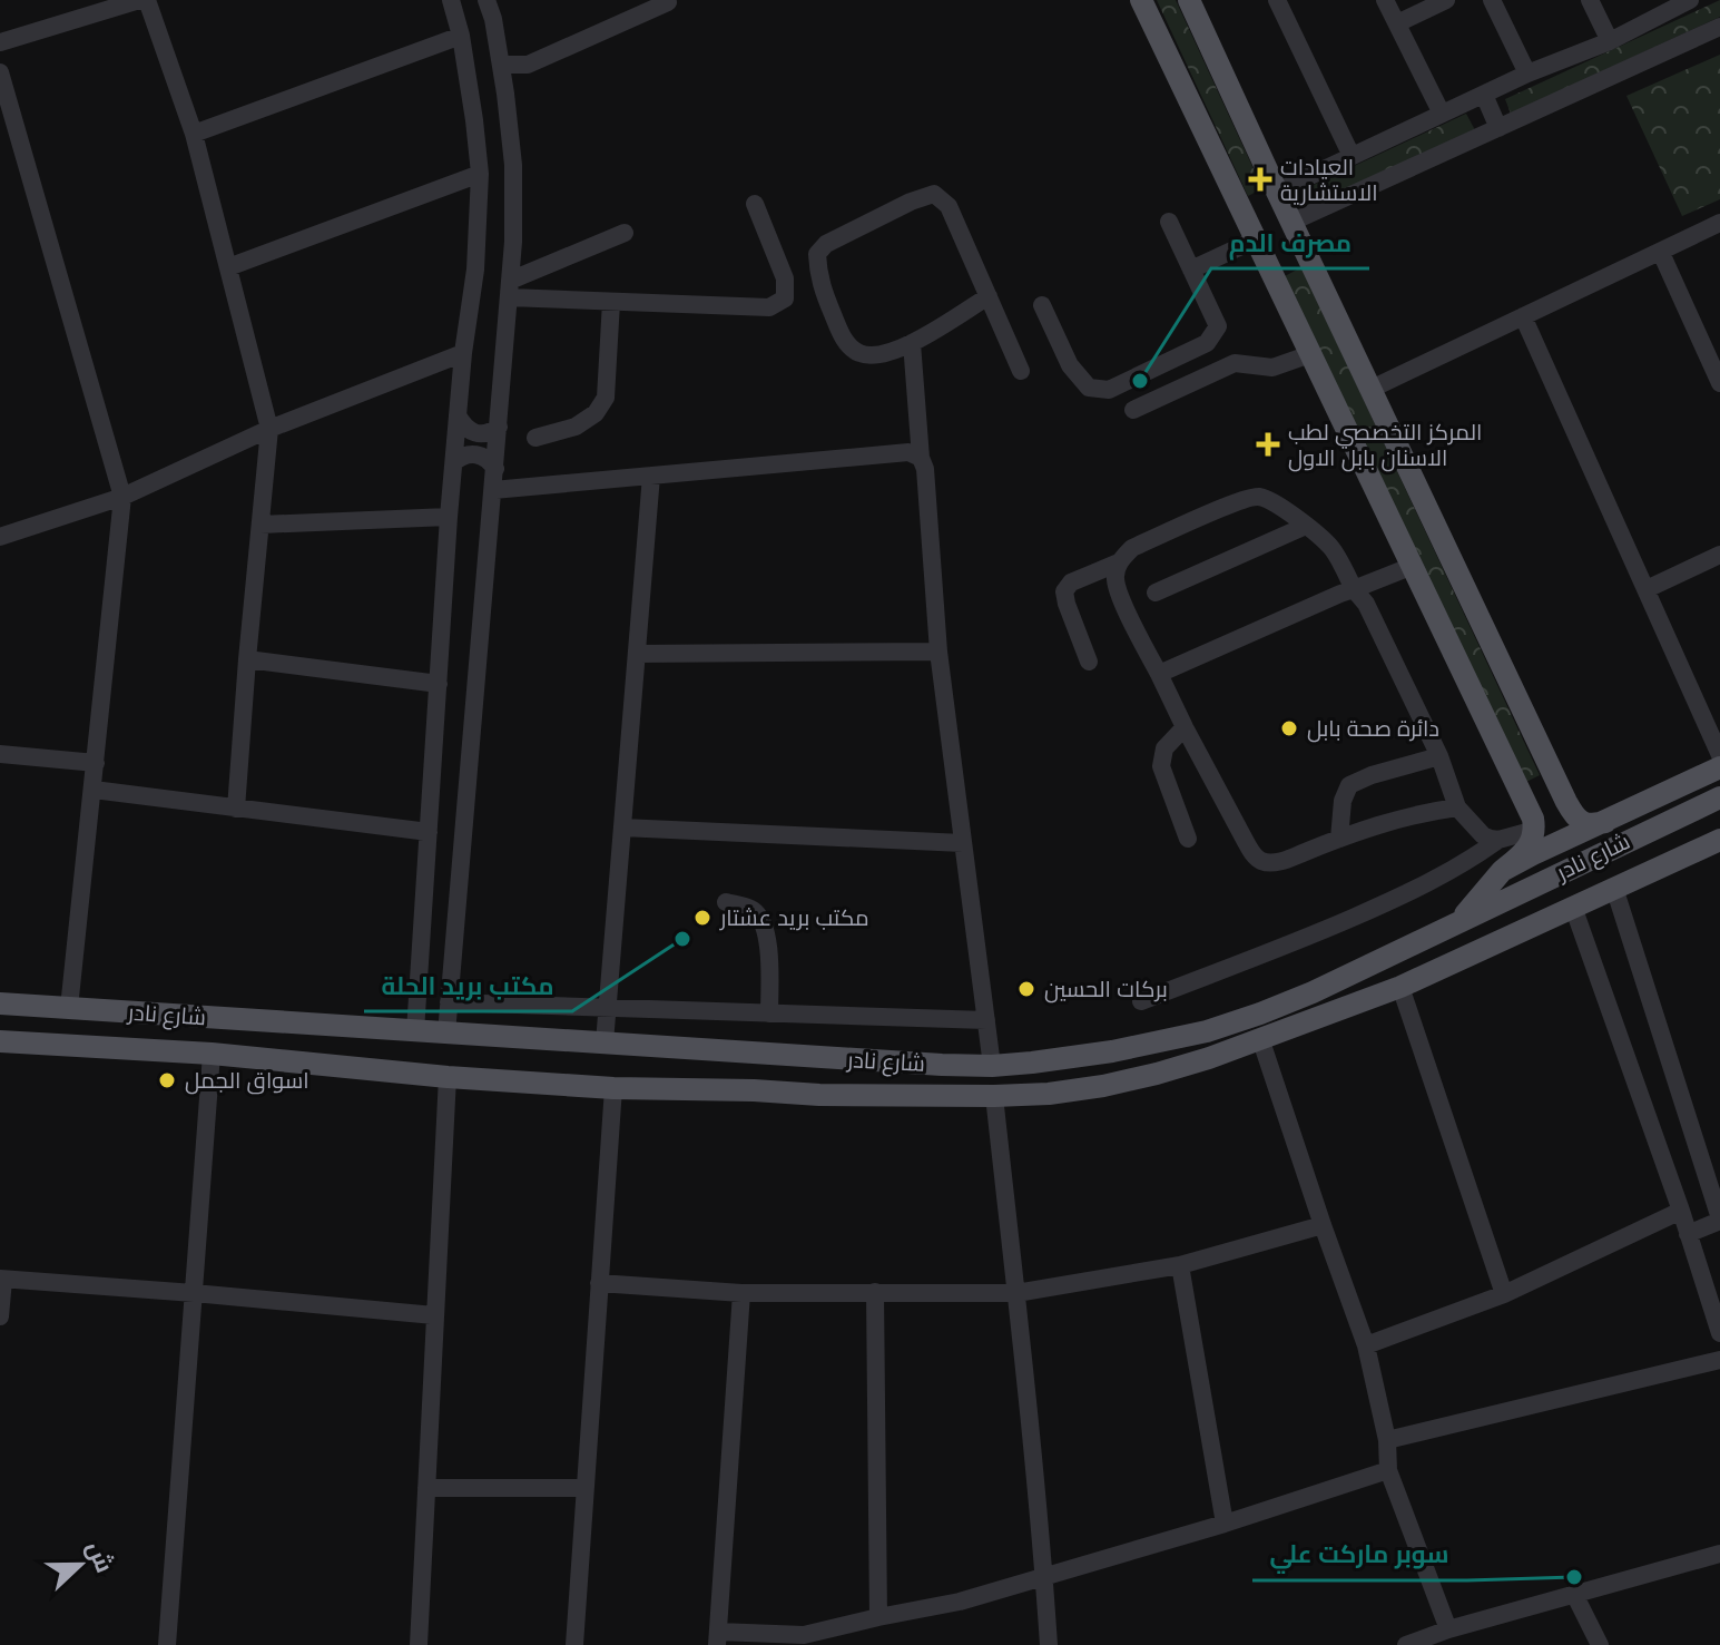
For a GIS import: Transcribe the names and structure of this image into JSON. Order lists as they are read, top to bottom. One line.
{"streets":{"main road":["شارع نادر"]},"places":{"health":["العيادات الاستشارية","المركز التخصصي لطب الاسنان بابل الاول"],"other":["مصرف الدم","دائرة صحة بابل","مكتب بريد عشتار","مكتب بريد الحلة","بركات الحسين","اسواق الجمل","سوبر ماركت علي"]},"north":"right"}
